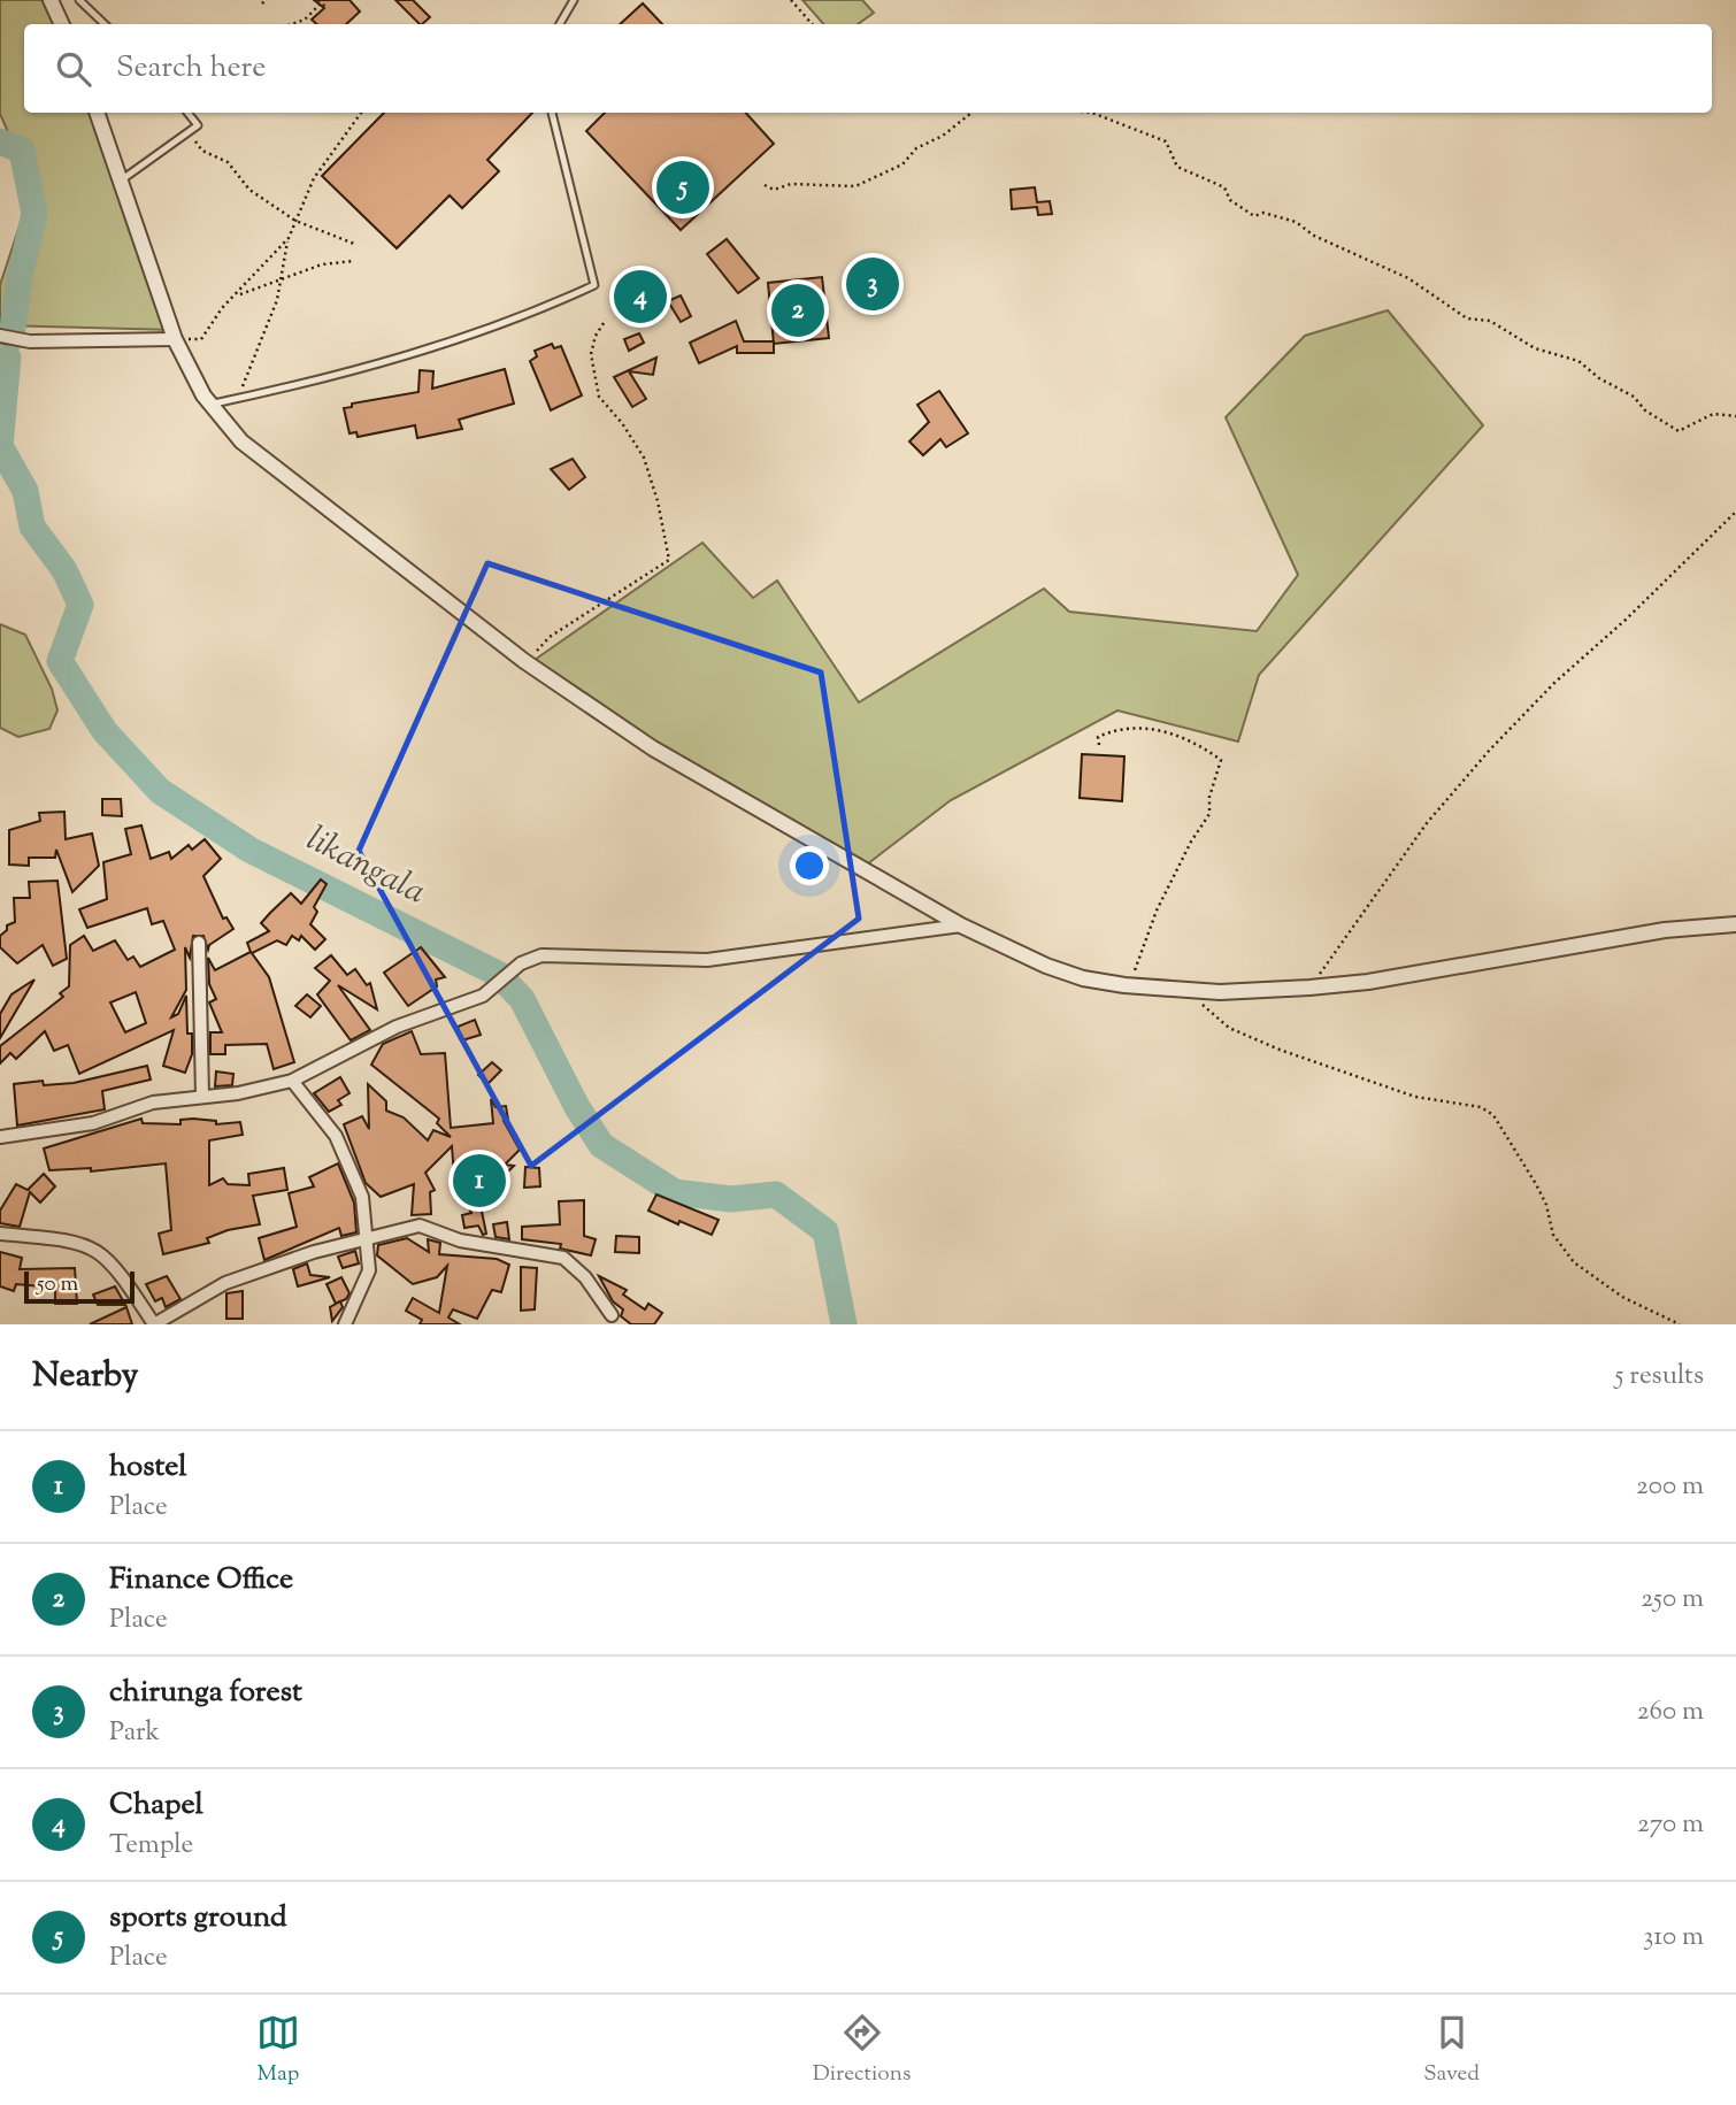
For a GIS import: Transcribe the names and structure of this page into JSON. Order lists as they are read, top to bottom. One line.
{"water":["likangala"],"scale_bar":"50 m","page":{"search":"Search here","pins":["5","3","4","2","1"],"scale":"50 m","heading":["Nearby","5 results"],"list":[{"mark":"1","name":"hostel","note":"Place","value":"200 m"},{"mark":"2","name":"Finance Office","note":"Place","value":"250 m"},{"mark":"3","name":"chirunga forest","note":"Park","value":"260 m"},{"mark":"4","name":"Chapel","note":"Temple","value":"270 m"},{"mark":"5","name":"sports ground","note":"Place","value":"310 m"}],"nav":["Map","Directions","Saved"]}}
